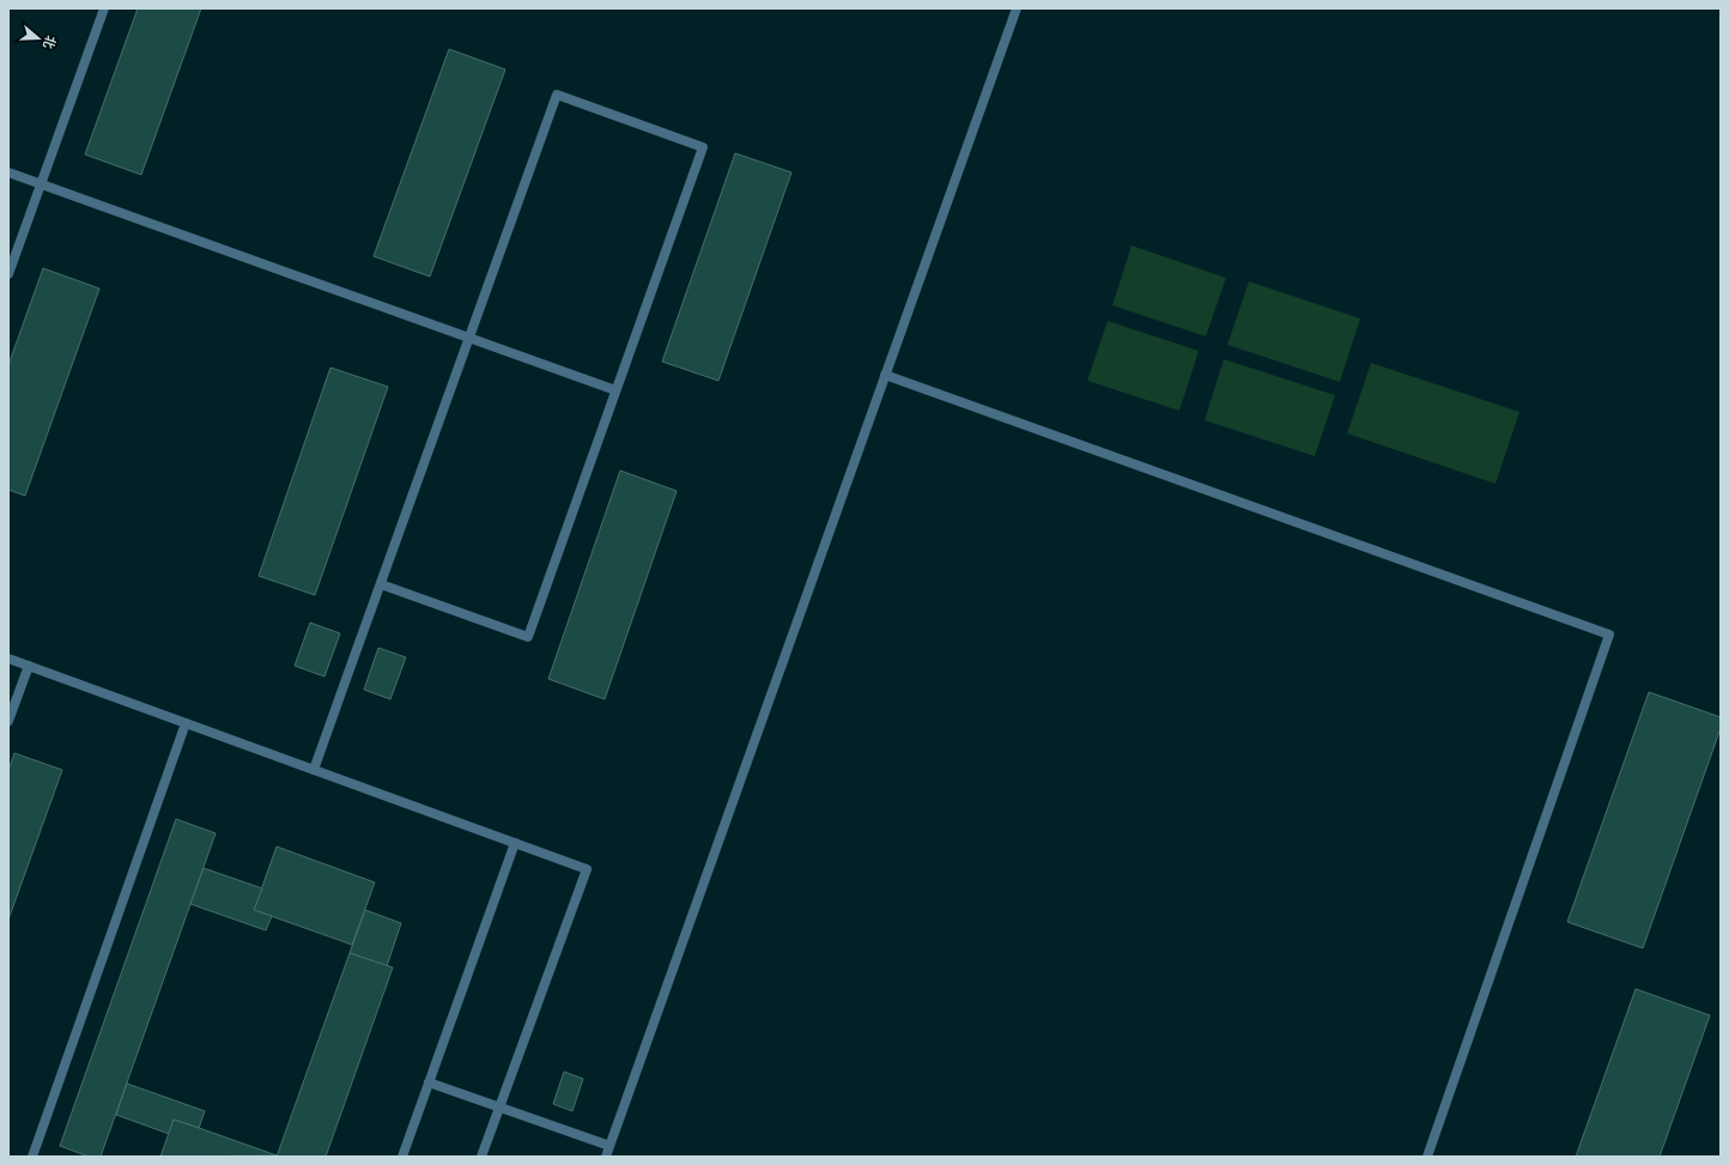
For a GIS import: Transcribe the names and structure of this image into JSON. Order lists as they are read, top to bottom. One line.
{"north":"right"}
